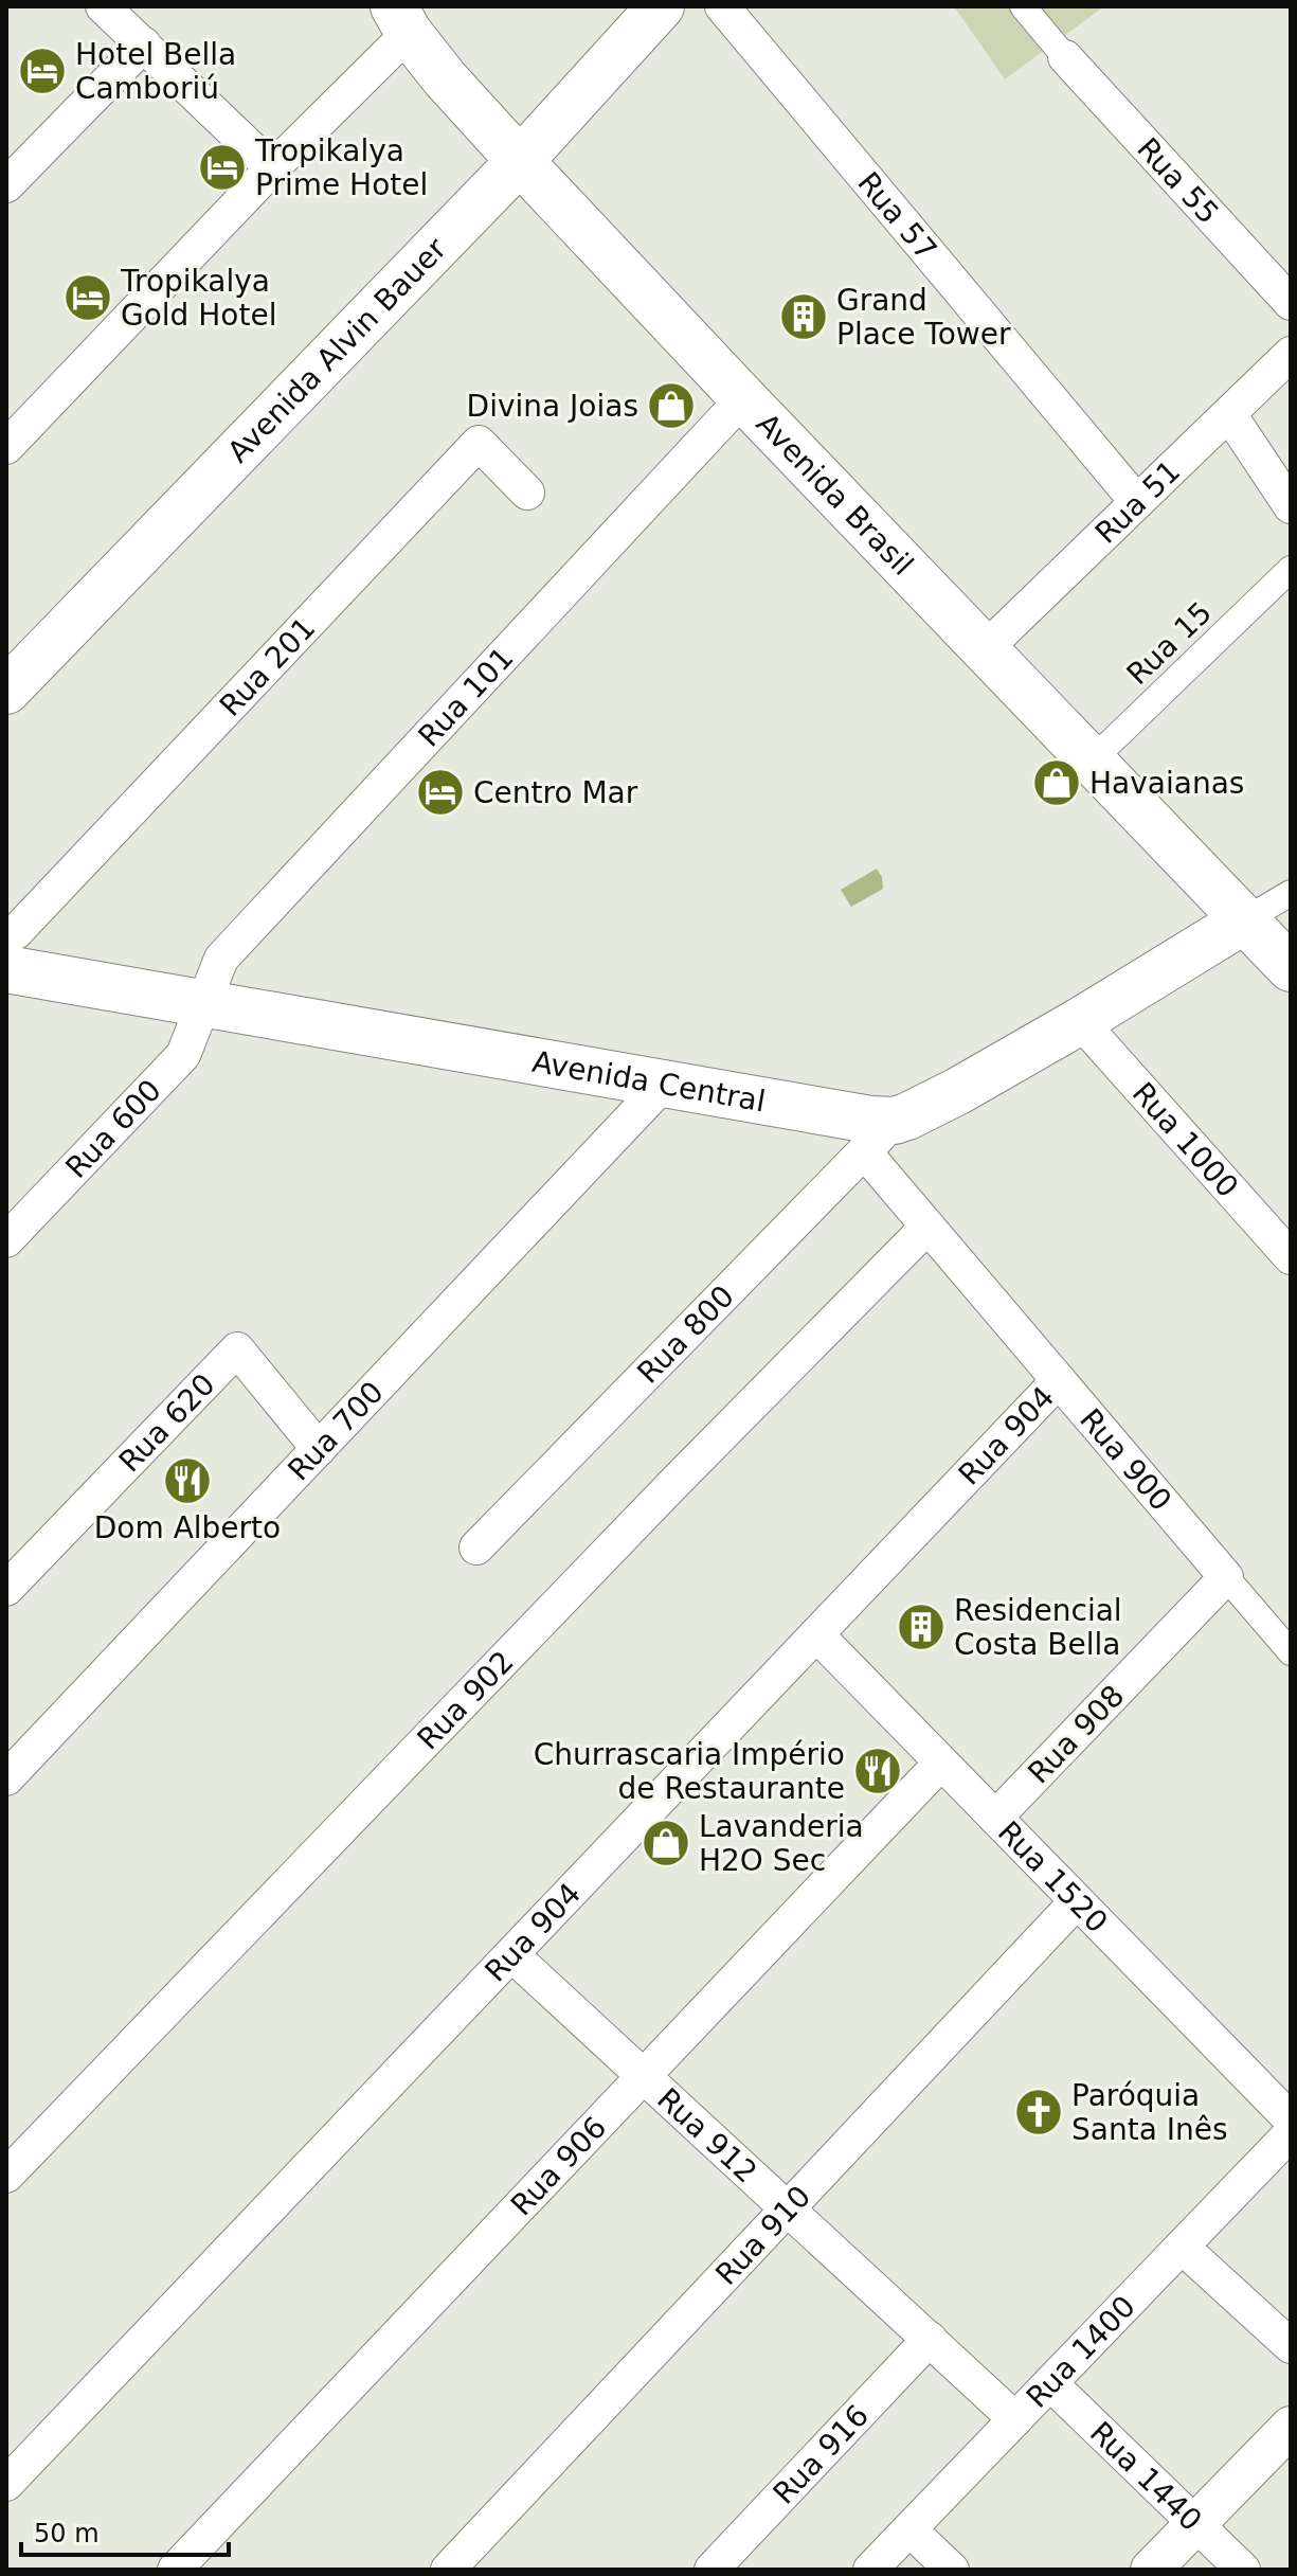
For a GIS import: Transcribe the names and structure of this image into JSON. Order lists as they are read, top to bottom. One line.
{"streets":{"main road":["Avenida Alvin Bauer","Avenida Brasil","Avenida Central"],"street":["Rua 55","Rua 57","Rua 51","Rua 15","Rua 201","Rua 101","Rua 600","Rua 1000","Rua 800","Rua 620","Rua 700","Rua 904","Rua 900","Rua 902","Rua 908","Rua 1520","Rua 912","Rua 906","Rua 910","Rua 1400","Rua 916","Rua 1440"]},"crossings":[["Rua 57","Rua 51"],["Avenida Alvin Bauer","Avenida Brasil"],["Avenida Brasil","Rua 51"],["Avenida Brasil","Rua 15"],["Avenida Brasil","Rua 101"],["Avenida Brasil","Avenida Central"],["Rua 101","Avenida Central"],["Rua 101","Rua 600"],["Avenida Central","Rua 600"],["Avenida Central","Rua 1000"],["Avenida Central","Rua 800"],["Avenida Central","Rua 700"],["Avenida Central","Rua 900"],["Rua 800","Rua 900"],["Rua 620","Rua 700"],["Rua 904","Rua 900"],["Rua 904","Rua 1520"],["Rua 904","Rua 912"],["Rua 900","Rua 902"],["Rua 900","Rua 908"],["Rua 908","Rua 1520"],["Rua 1520","Rua 906"],["Rua 1520","Rua 910"],["Rua 912","Rua 906"],["Rua 912","Rua 910"],["Rua 912","Rua 1400"],["Rua 912","Rua 916"],["Rua 1400","Rua 1440"]],"places":{"hotel":["Hotel Bella Camboriú","Tropikalya Prime Hotel","Tropikalya Gold Hotel","Centro Mar"],"building":["Grand Place Tower","Residencial Costa Bella"],"shop":["Divina Joias","Havaianas","Lavanderia H2O Sec"],"restaurant":["Dom Alberto","Churrascaria Império de Restaurante"],"church":["Paróquia Santa Inês"]},"scale_bar":"50 m"}
